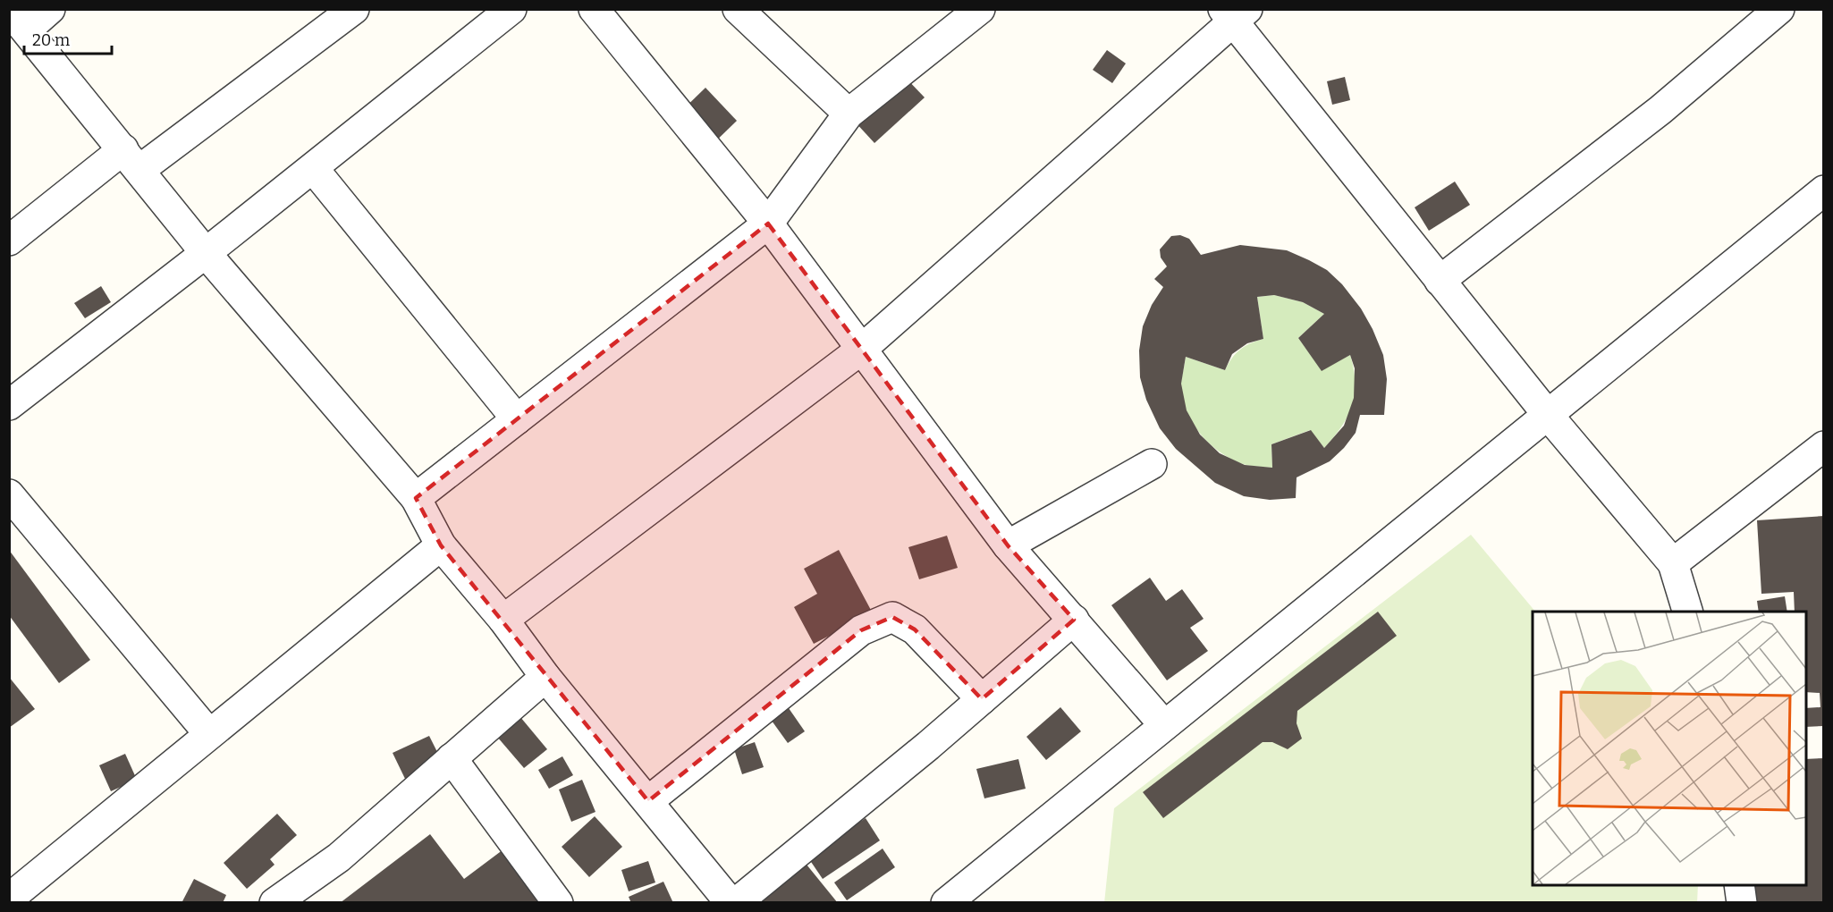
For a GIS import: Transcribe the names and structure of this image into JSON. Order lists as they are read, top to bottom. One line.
{"scale_bar":"20 m"}
